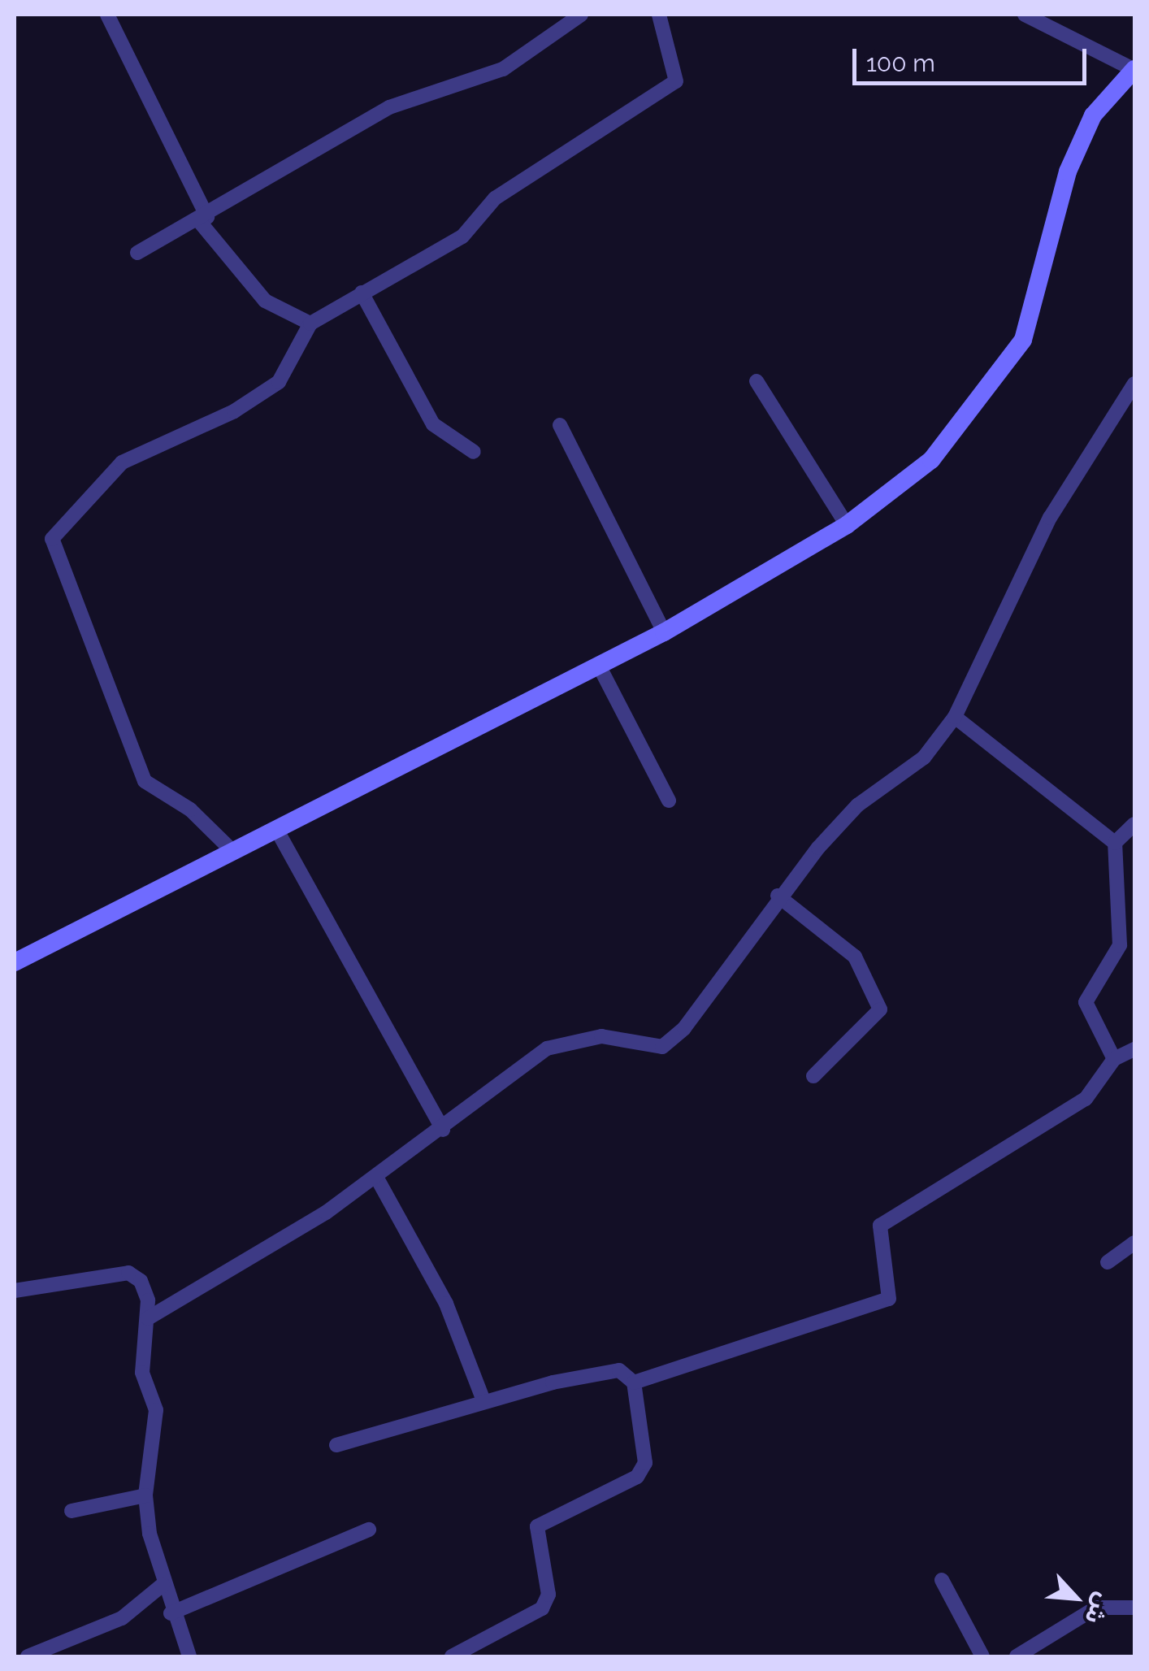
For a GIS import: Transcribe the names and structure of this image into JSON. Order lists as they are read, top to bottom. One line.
{"scale_bar":"100 m","north":"bottom right"}
